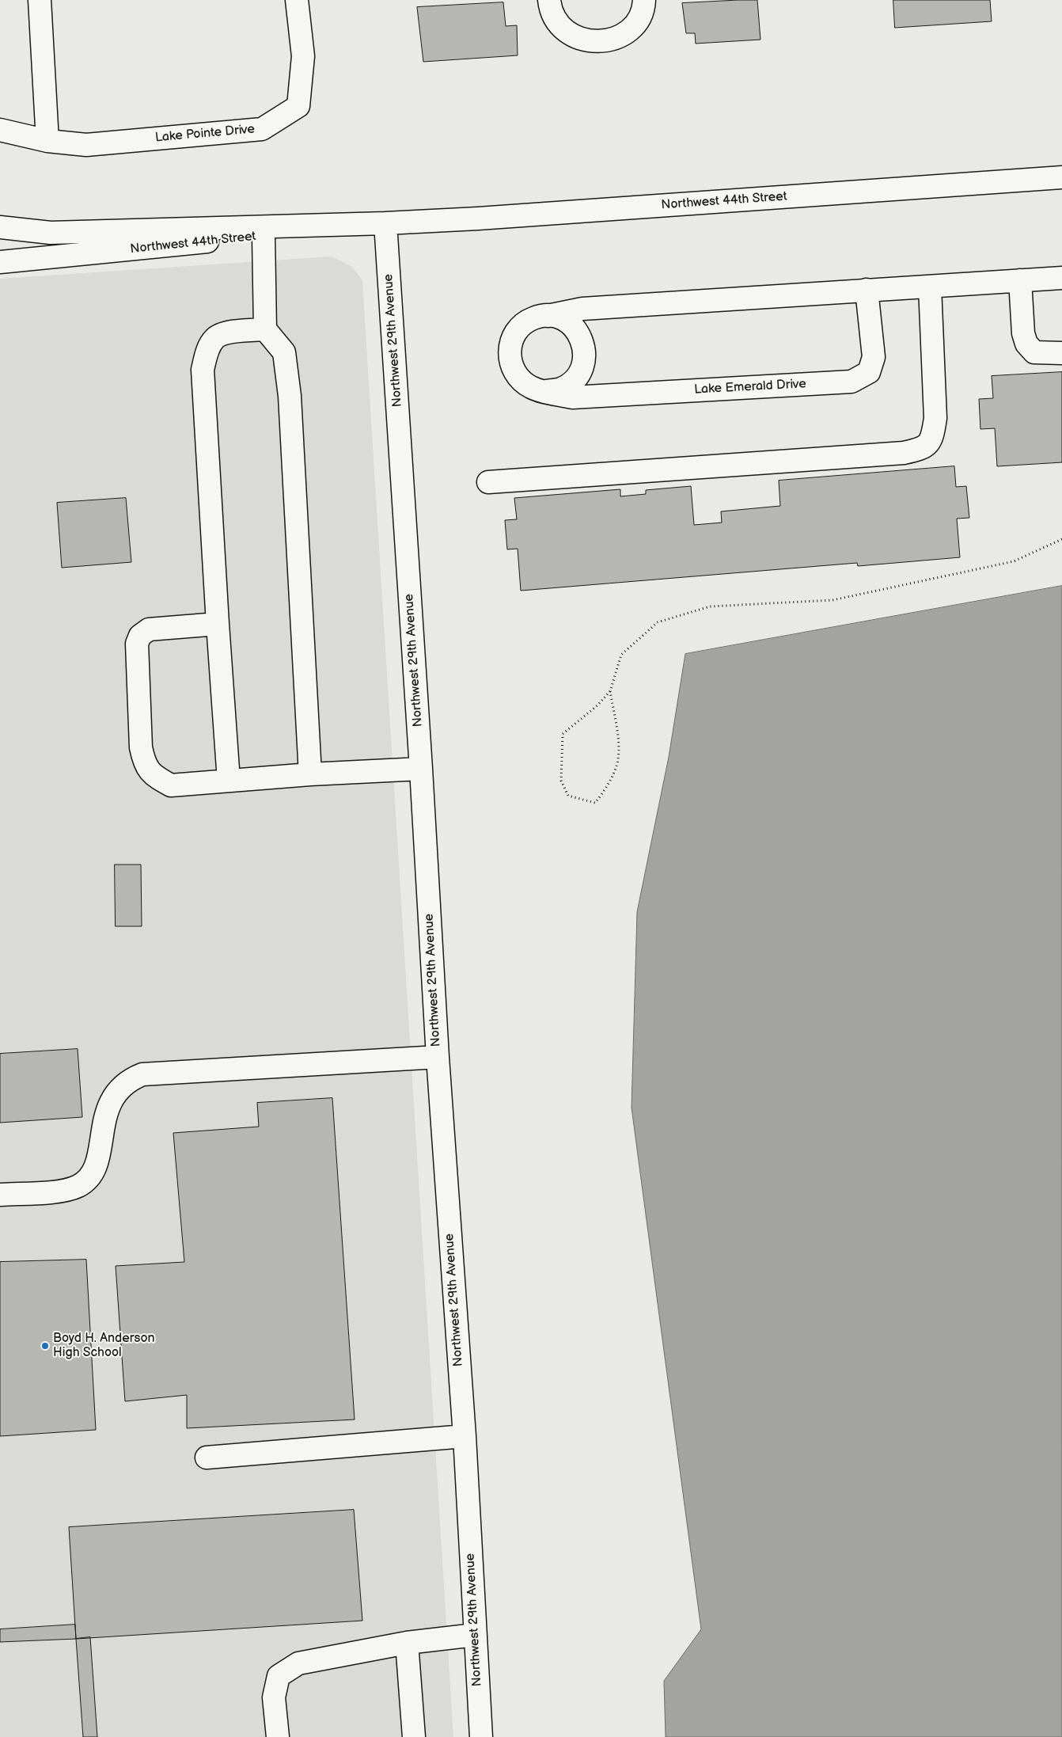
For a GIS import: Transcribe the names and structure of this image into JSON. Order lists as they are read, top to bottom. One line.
{"streets":{"street":["Lake Pointe Drive","Northwest 44th Street","Northwest 29th Avenue","Lake Emerald Drive"]},"crossings":[["Northwest 44th Street","Northwest 29th Avenue"]],"places":["Boyd H. Anderson High School"]}
